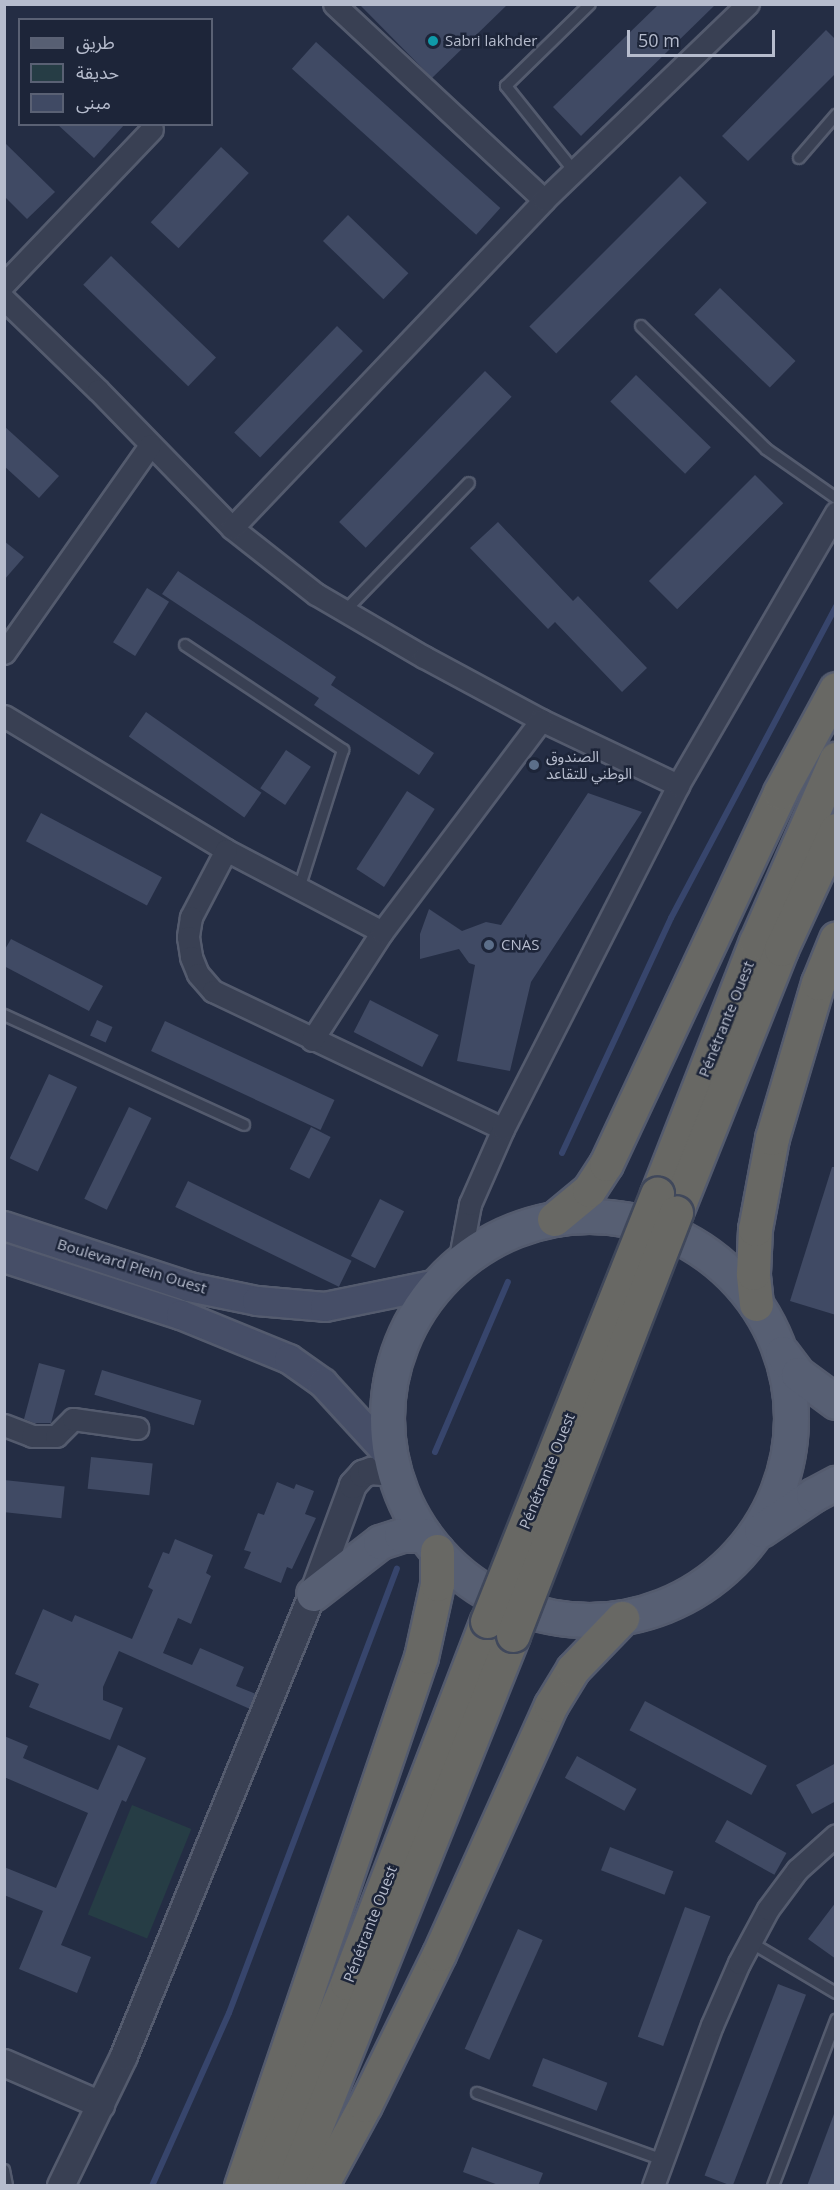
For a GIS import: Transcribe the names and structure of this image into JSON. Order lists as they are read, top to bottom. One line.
{"streets":{"highway":["Pénétrante Ouest"],"main road":["Boulevard Plein Ouest"]},"places":["Sabri lakhder","الصندوق الوطني للتقاعد","CNAS"],"legend":["طريق","حديقة","مبنى"],"scale_bar":"50 m"}
